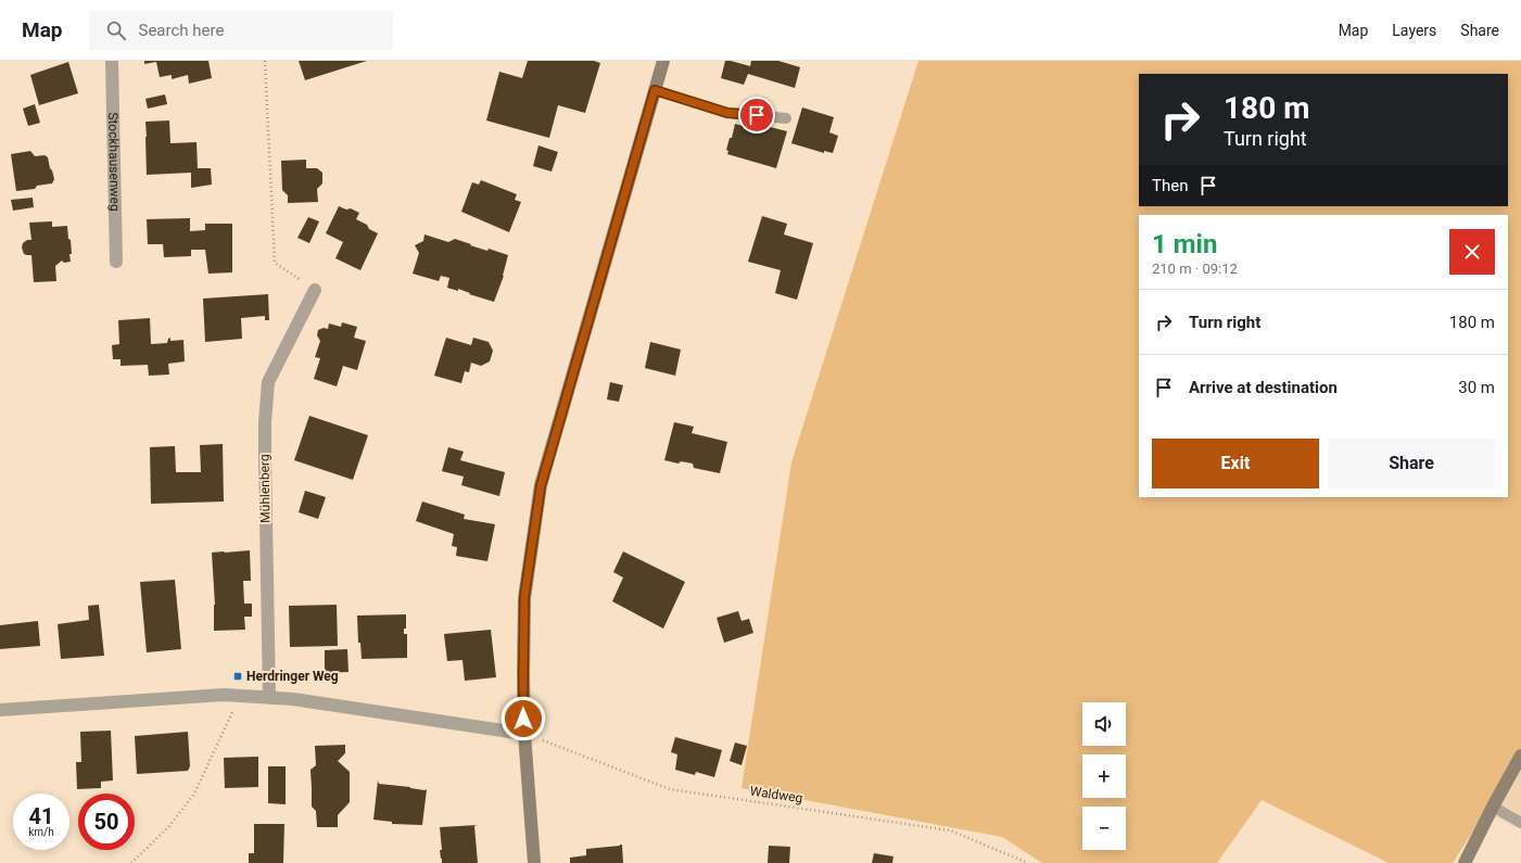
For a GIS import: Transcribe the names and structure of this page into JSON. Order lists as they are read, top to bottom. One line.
{"streets":{"street":["Stockhausenweg","Mühlenberg"],"path":["Waldweg"]},"places":{"transit":["Herdringer Weg"]},"page":{"header":"Map","search":"Search here","nav":["Map","Layers","Share"],"turn":["180 m","Turn right"],"then":"Then","heading":["1 min","210 m · 09:12"],"list":[{"name":"Turn right","value":"180 m"},{"name":"Arrive at destination","value":"30 m"}],"buttons":["Exit","Share"],"map_buttons":["+","−"],"speed":"41 km/h","limit":"50"}}
